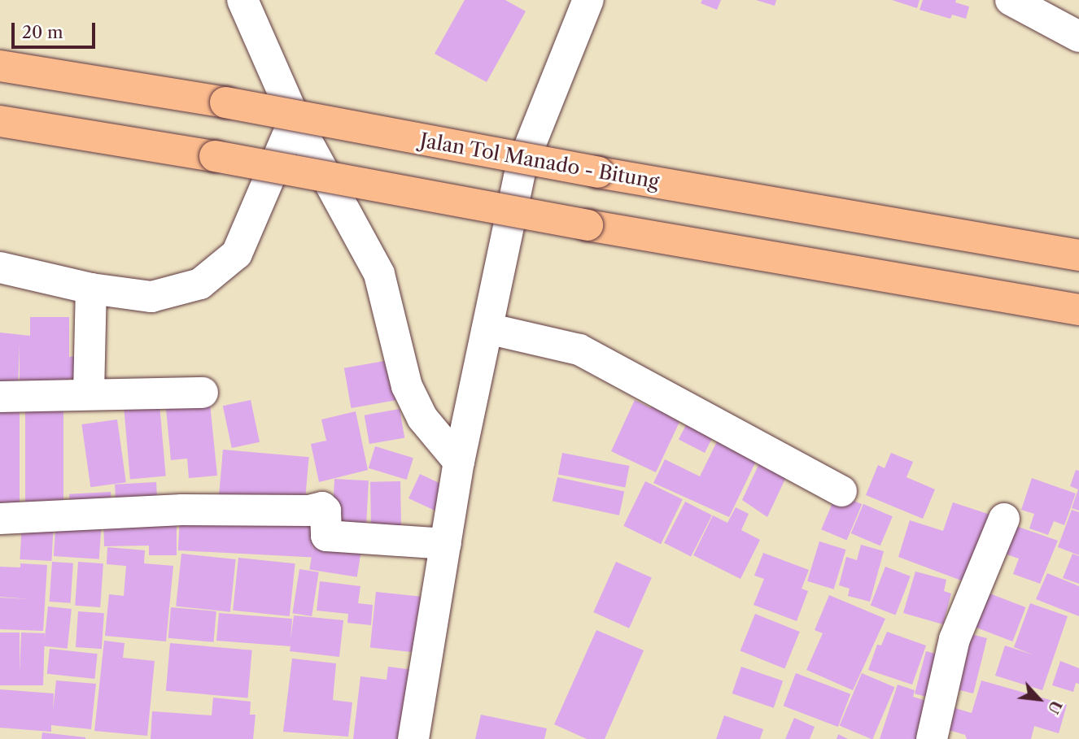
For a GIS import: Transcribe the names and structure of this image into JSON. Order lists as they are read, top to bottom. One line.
{"streets":{"highway":["Jalan Tol Manado - Bitung"]},"scale_bar":"20 m","north":"bottom right"}
